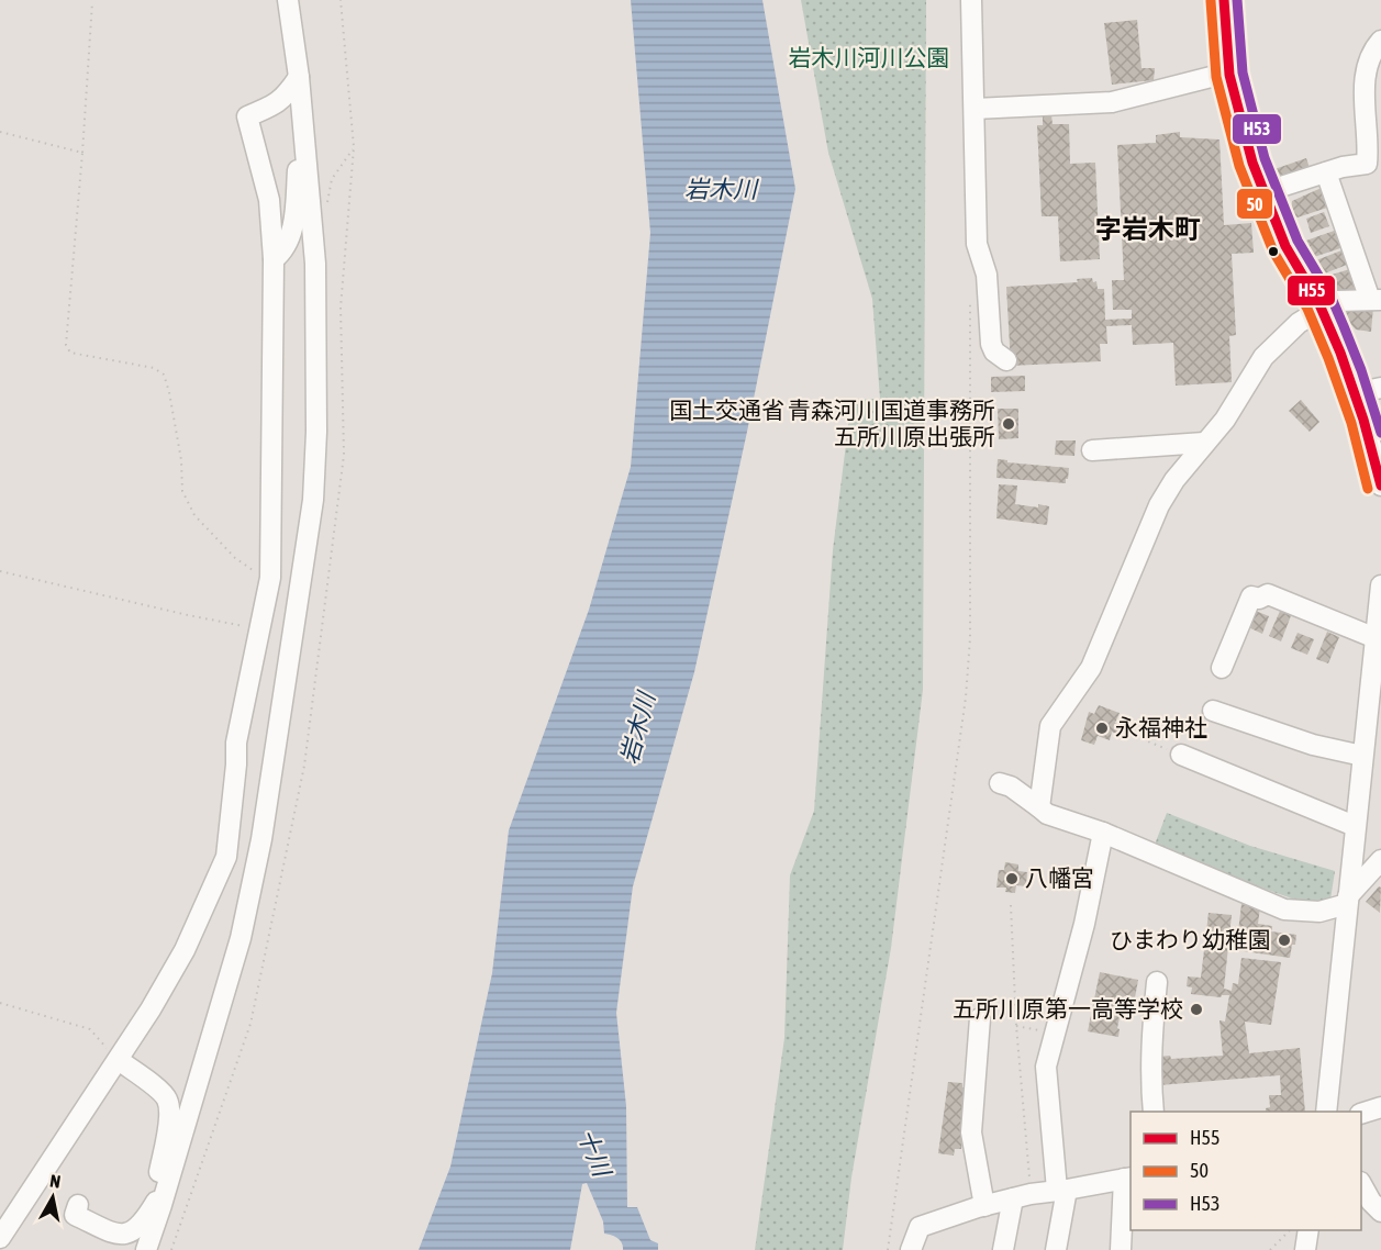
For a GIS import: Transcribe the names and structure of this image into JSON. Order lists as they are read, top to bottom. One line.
{"districts":["字岩木町"],"water":["岩木川","十川"],"parks":["岩木川河川公園"],"places":["国土交通省 青森河川国道事務所 五所川原出張所","永福神社","八幡宮","ひまわり幼稚園","五所川原第一高等学校"],"lines":["transit line H55","transit line H53","transit line 50"],"legend":["H55","50","H53"],"north":"top"}
